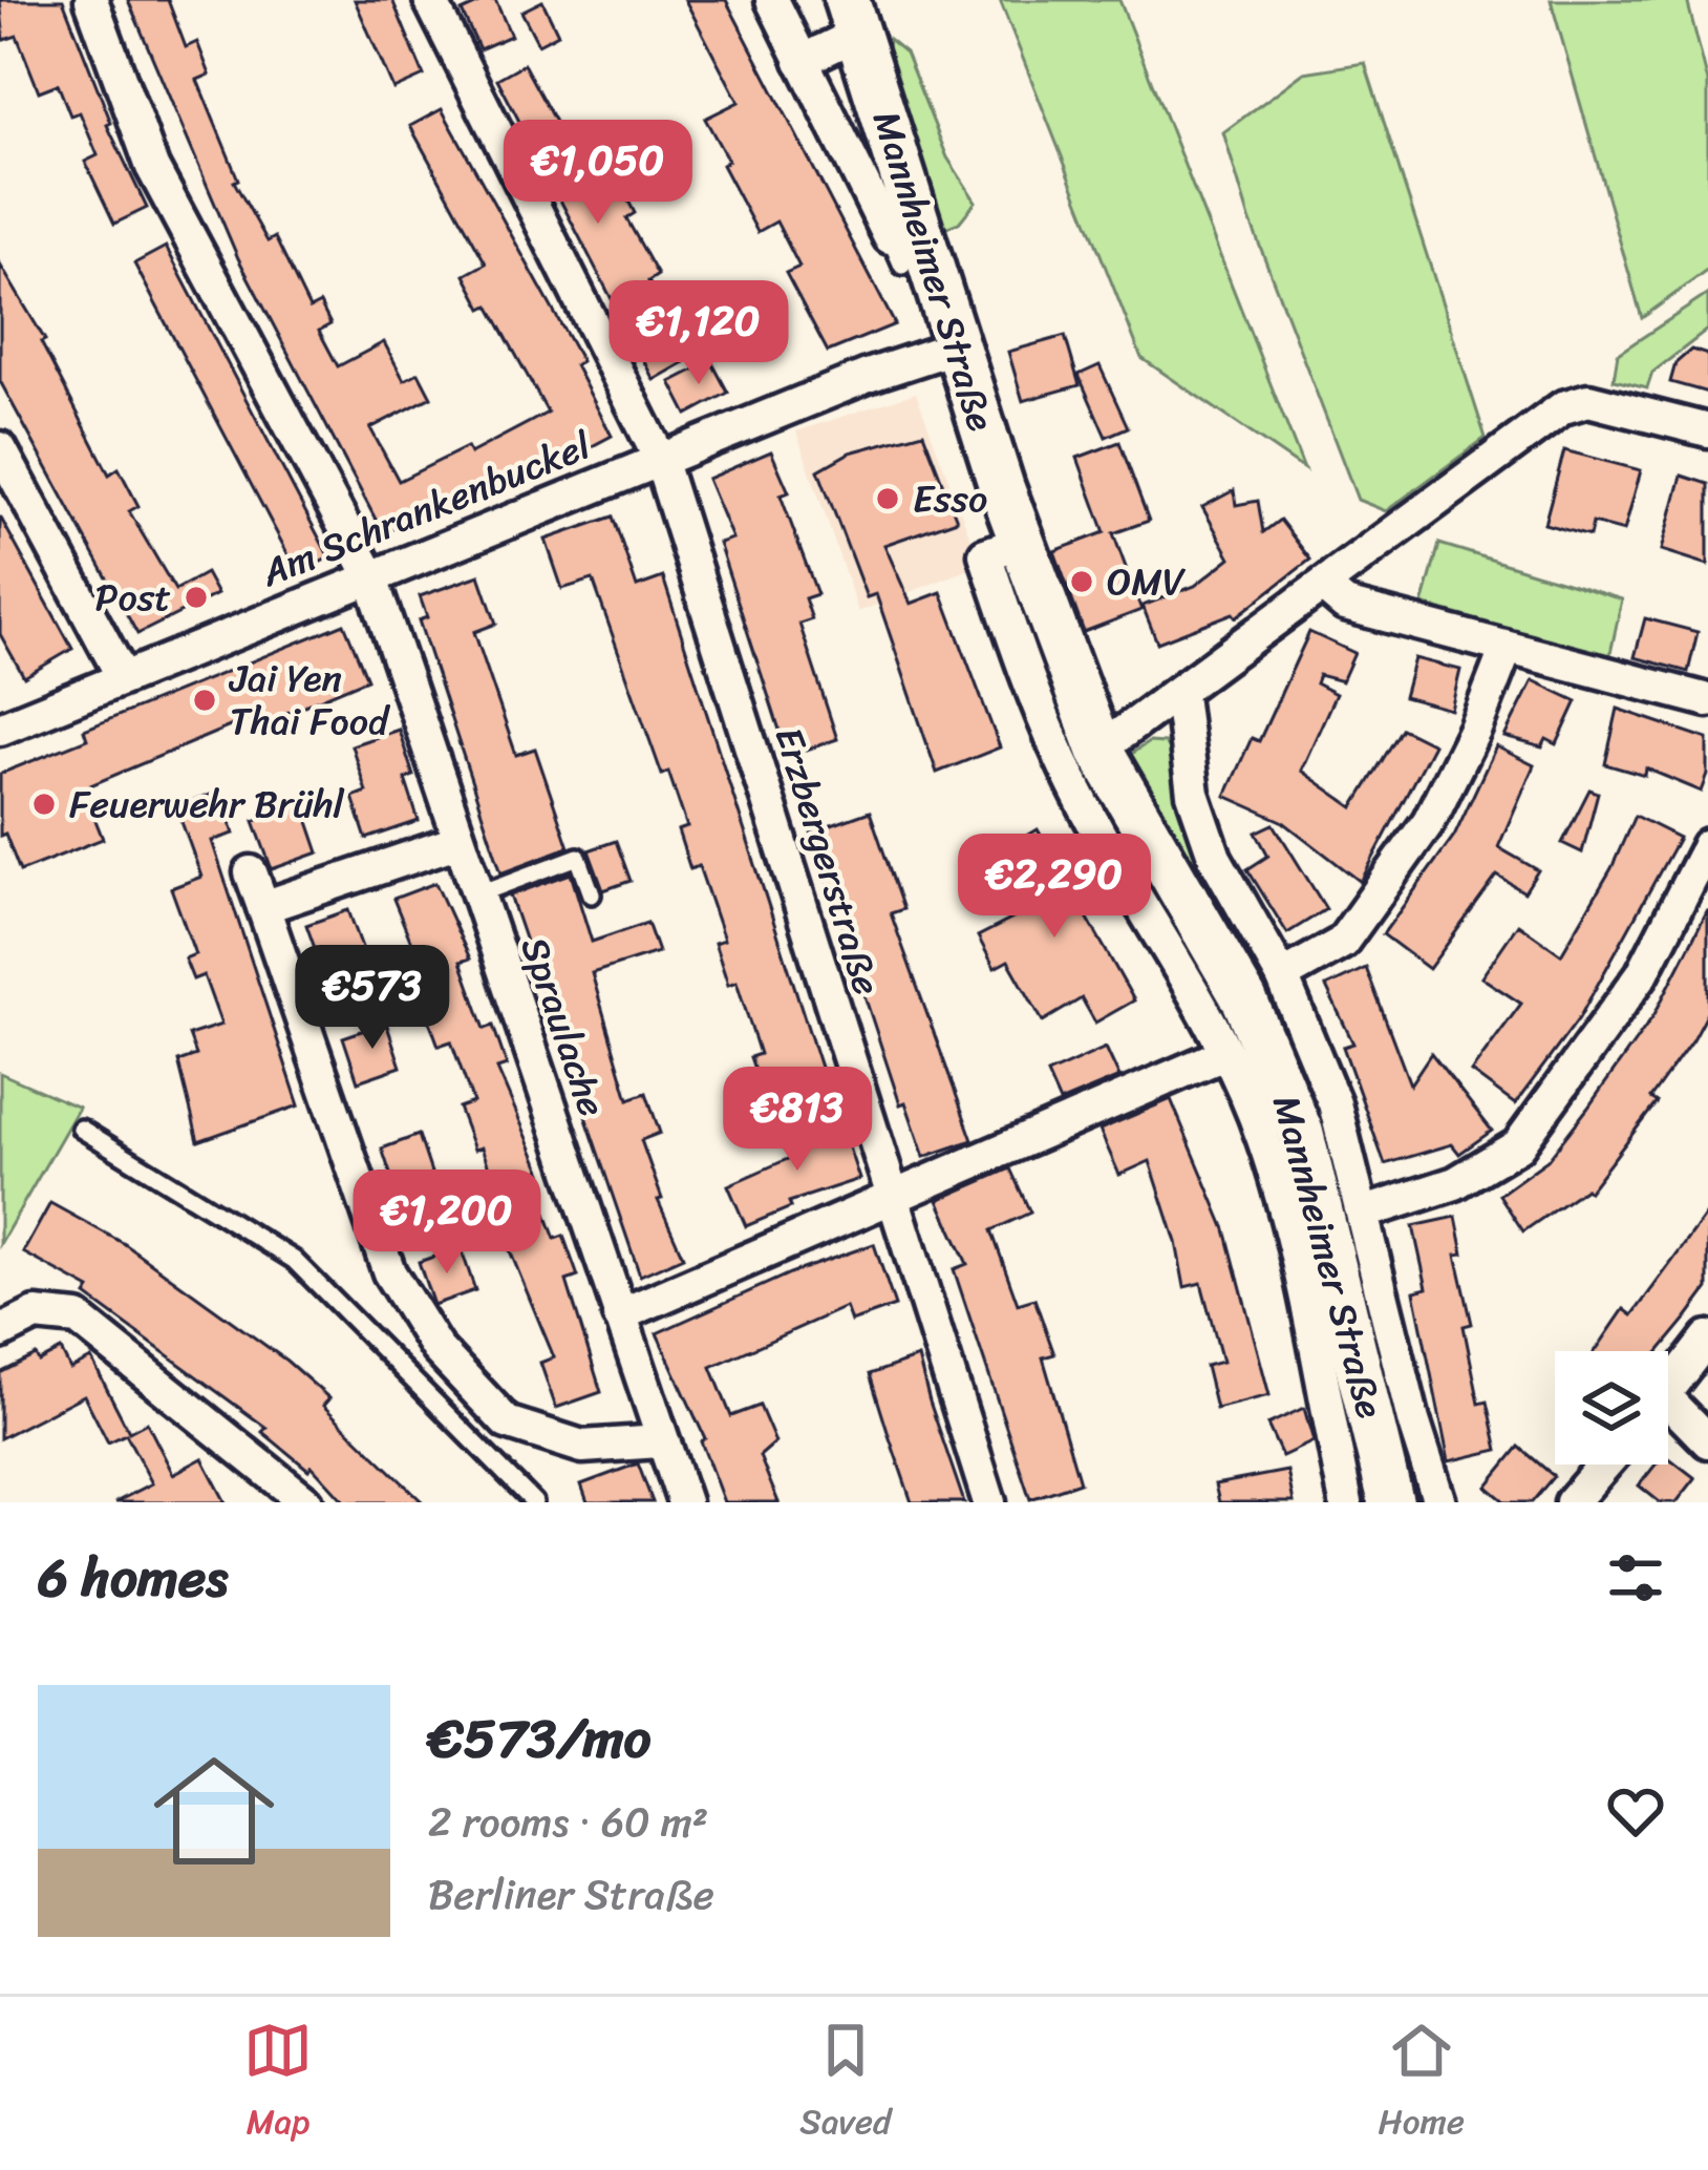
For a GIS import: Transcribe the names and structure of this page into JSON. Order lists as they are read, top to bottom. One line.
{"streets":{"main road":["Mannheimer Straße"],"street":["Am Schrankenbuckel","Erzbergerstraße","Spraulache"]},"crossings":[["Mannheimer Straße","Am Schrankenbuckel"],["Am Schrankenbuckel","Erzbergerstraße"],["Am Schrankenbuckel","Spraulache"]],"places":["Esso","OMV","Post","Jai Yen Thai Food","Feuerwehr Brühl"],"page":{"price":["€1,050","€1,120","€2,290","€573","€813","€1,200"],"heading":"6 homes","list":[{"name":"€573/mo","note":"2 rooms · 60 m² · Berliner Straße"}],"tabs":["Map","Saved","Home"]}}
